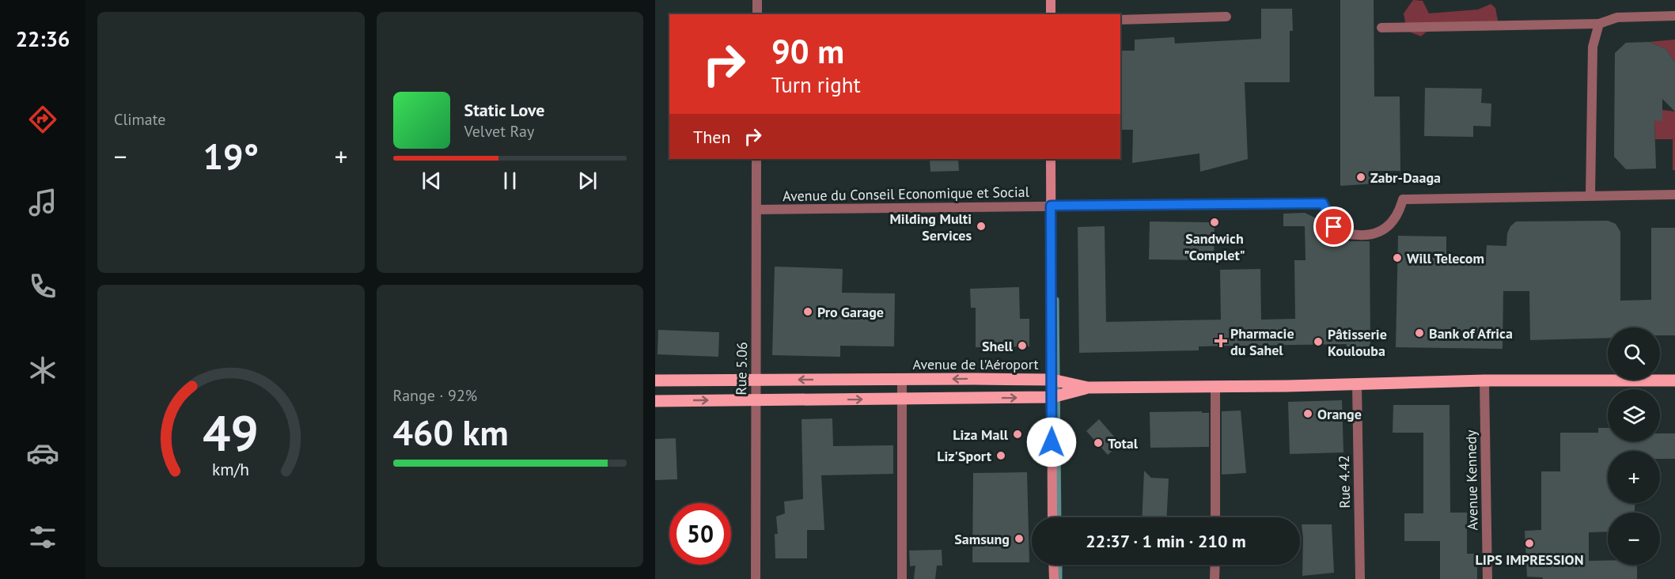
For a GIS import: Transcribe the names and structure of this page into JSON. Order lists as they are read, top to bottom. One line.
{"streets":{"main road":["Avenue de l'Aéroport"],"street":["Avenue du Conseil Economique et Social","Rue 5.06","Avenue Kennedy","Rue 4.42"]},"crossings":[["Avenue du Conseil Economique et Social","Rue 5.06"],["Avenue de l'Aéroport","Rue 5.06"]],"places":{"other":["Zabr-Daaga","Sandwich \"Complet\"","Milding Multi Services","Will Telecom","Pro Garage","Bank of Africa","Pâtisserie Koulouba","Shell","Orange","Liza Mall","Total","Liz'Sport","Samsung","LIPS IMPRESSION"],"health":["Pharmacie du Sahel"]},"page":{"tabs":"22:36","tile":["Climate",["Range · 92%","460 km"]],"turn":["90 m","Turn right"],"song":["Static Love","Velvet Ray"],"then":"Then","heat":["−","19°","+"],"map_buttons":["+","−"],"limit":"50","trip":"22:37 · 1 min · 210 m","gauge":["49","km/h"]}}
